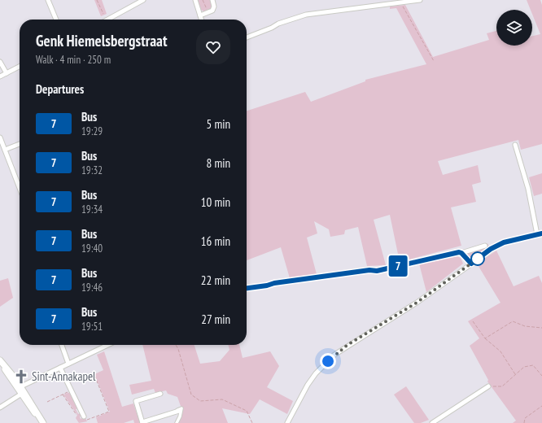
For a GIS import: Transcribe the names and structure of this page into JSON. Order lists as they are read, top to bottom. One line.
{"places":{"church":["Sint-Annakapel"]},"lines":["bus line 7"],"page":{"on_map":"7","heading":[["Genk Hiemelsbergstraat","Walk · 4 min · 250 m"],"Departures"],"list":[{"mark":"7","name":"Bus","note":"19:29","value":"5 min"},{"mark":"7","name":"Bus","note":"19:32","value":"8 min"},{"mark":"7","name":"Bus","note":"19:34","value":"10 min"},{"mark":"7","name":"Bus","note":"19:40","value":"16 min"},{"mark":"7","name":"Bus","note":"19:46","value":"22 min"},{"mark":"7","name":"Bus","note":"19:51","value":"27 min"}]}}
